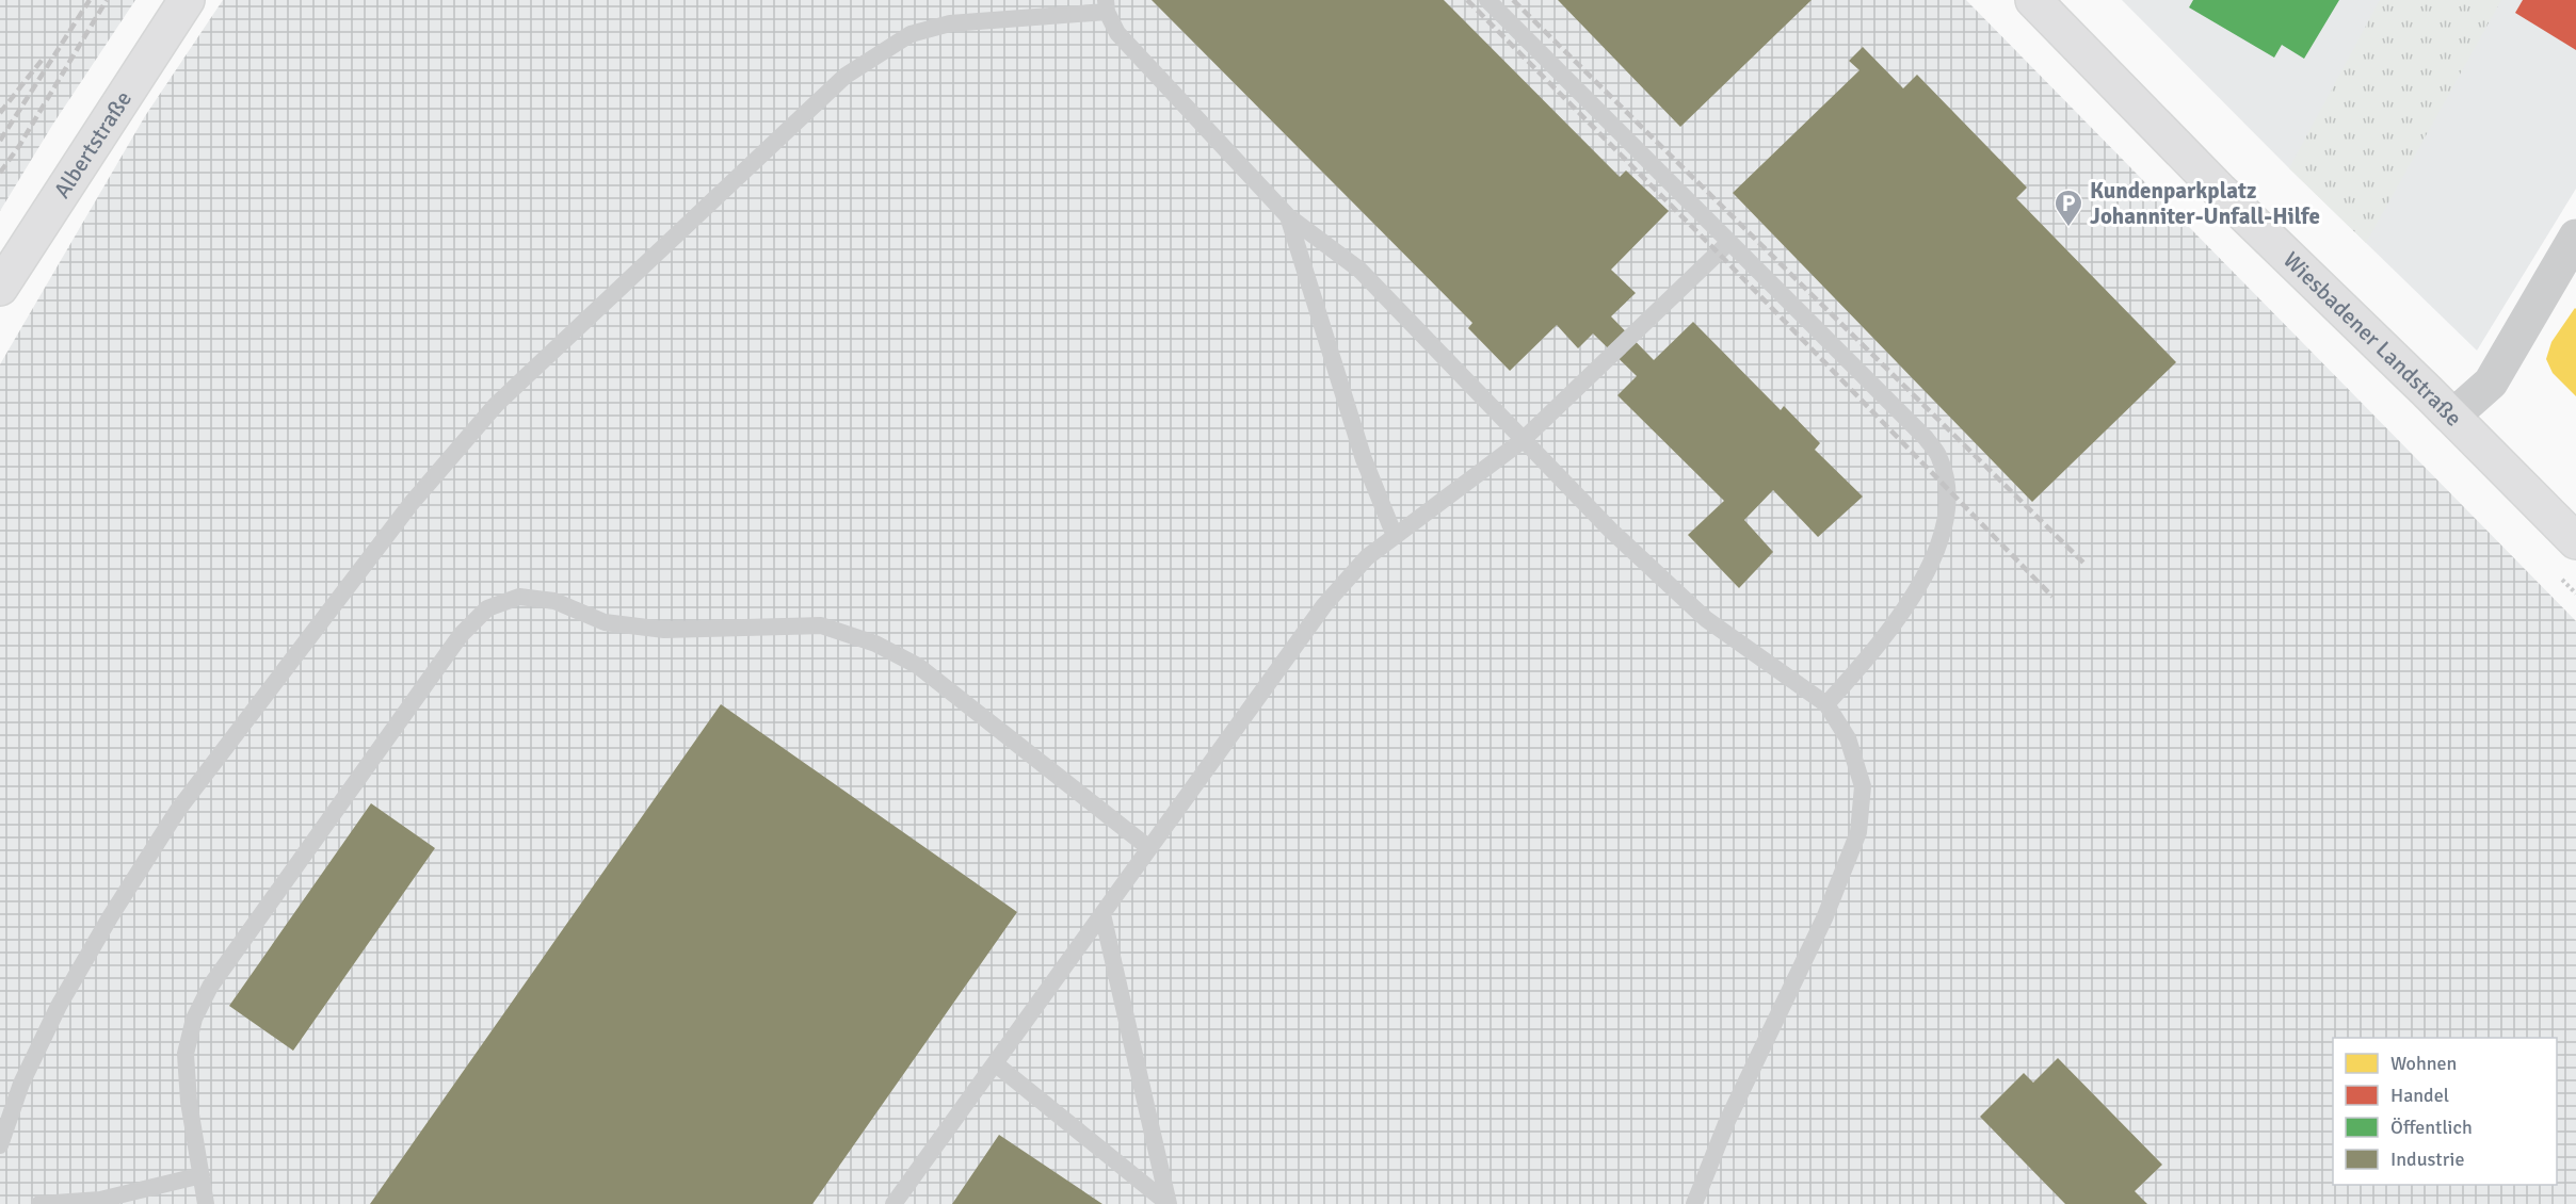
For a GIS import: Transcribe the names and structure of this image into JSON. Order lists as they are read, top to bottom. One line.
{"streets":{"main road":["Albertstraße","Wiesbadener Landstraße"]},"places":{"parking":["Kundenparkplatz Johanniter-Unfall-Hilfe"]},"legend":["Wohnen","Handel","Öffentlich","Industrie"]}
